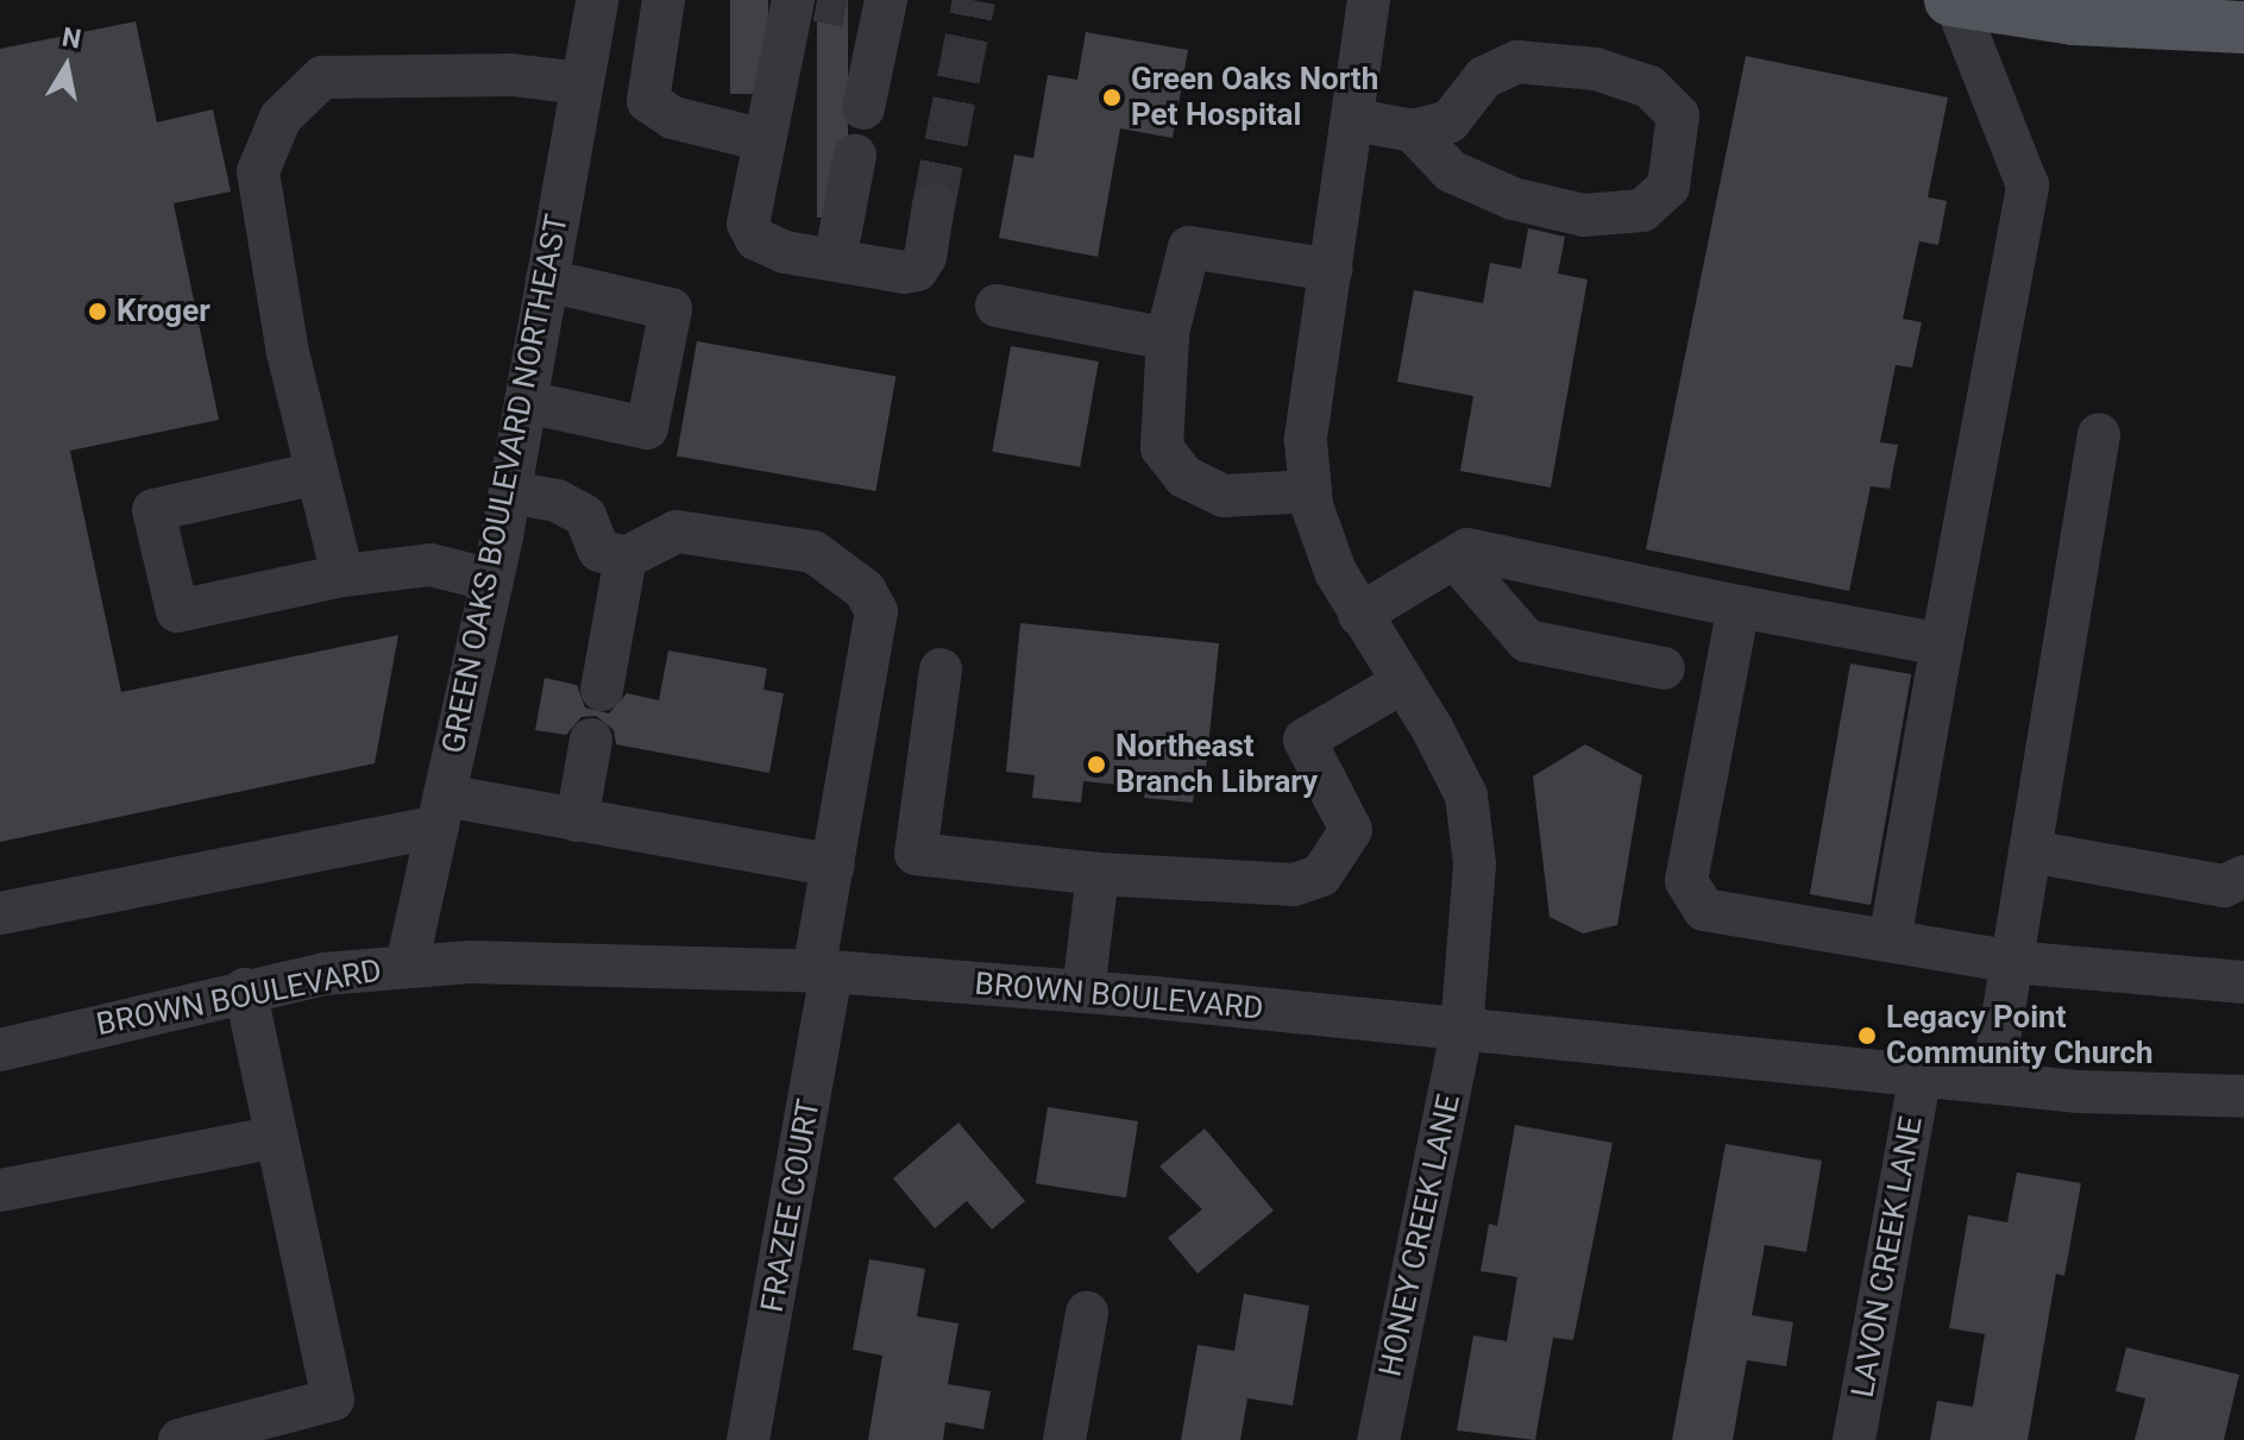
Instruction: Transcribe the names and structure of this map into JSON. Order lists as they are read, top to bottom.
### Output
{
  "streets": {
    "street": [
      "GREEN OAKS BOULEVARD NORTHEAST",
      "BROWN BOULEVARD",
      "FRAZEE COURT",
      "HONEY CREEK LANE",
      "LAVON CREEK LANE"
    ]
  },
  "crossings": [
    ["GREEN OAKS BOULEVARD NORTHEAST", "BROWN BOULEVARD"],
    ["BROWN BOULEVARD", "FRAZEE COURT"],
    ["BROWN BOULEVARD", "HONEY CREEK LANE"],
    ["BROWN BOULEVARD", "LAVON CREEK LANE"]
  ],
  "places": [
    "Green Oaks North Pet Hospital",
    "Kroger",
    "Northeast Branch Library",
    "Legacy Point Community Church"
  ],
  "north": "top"
}
